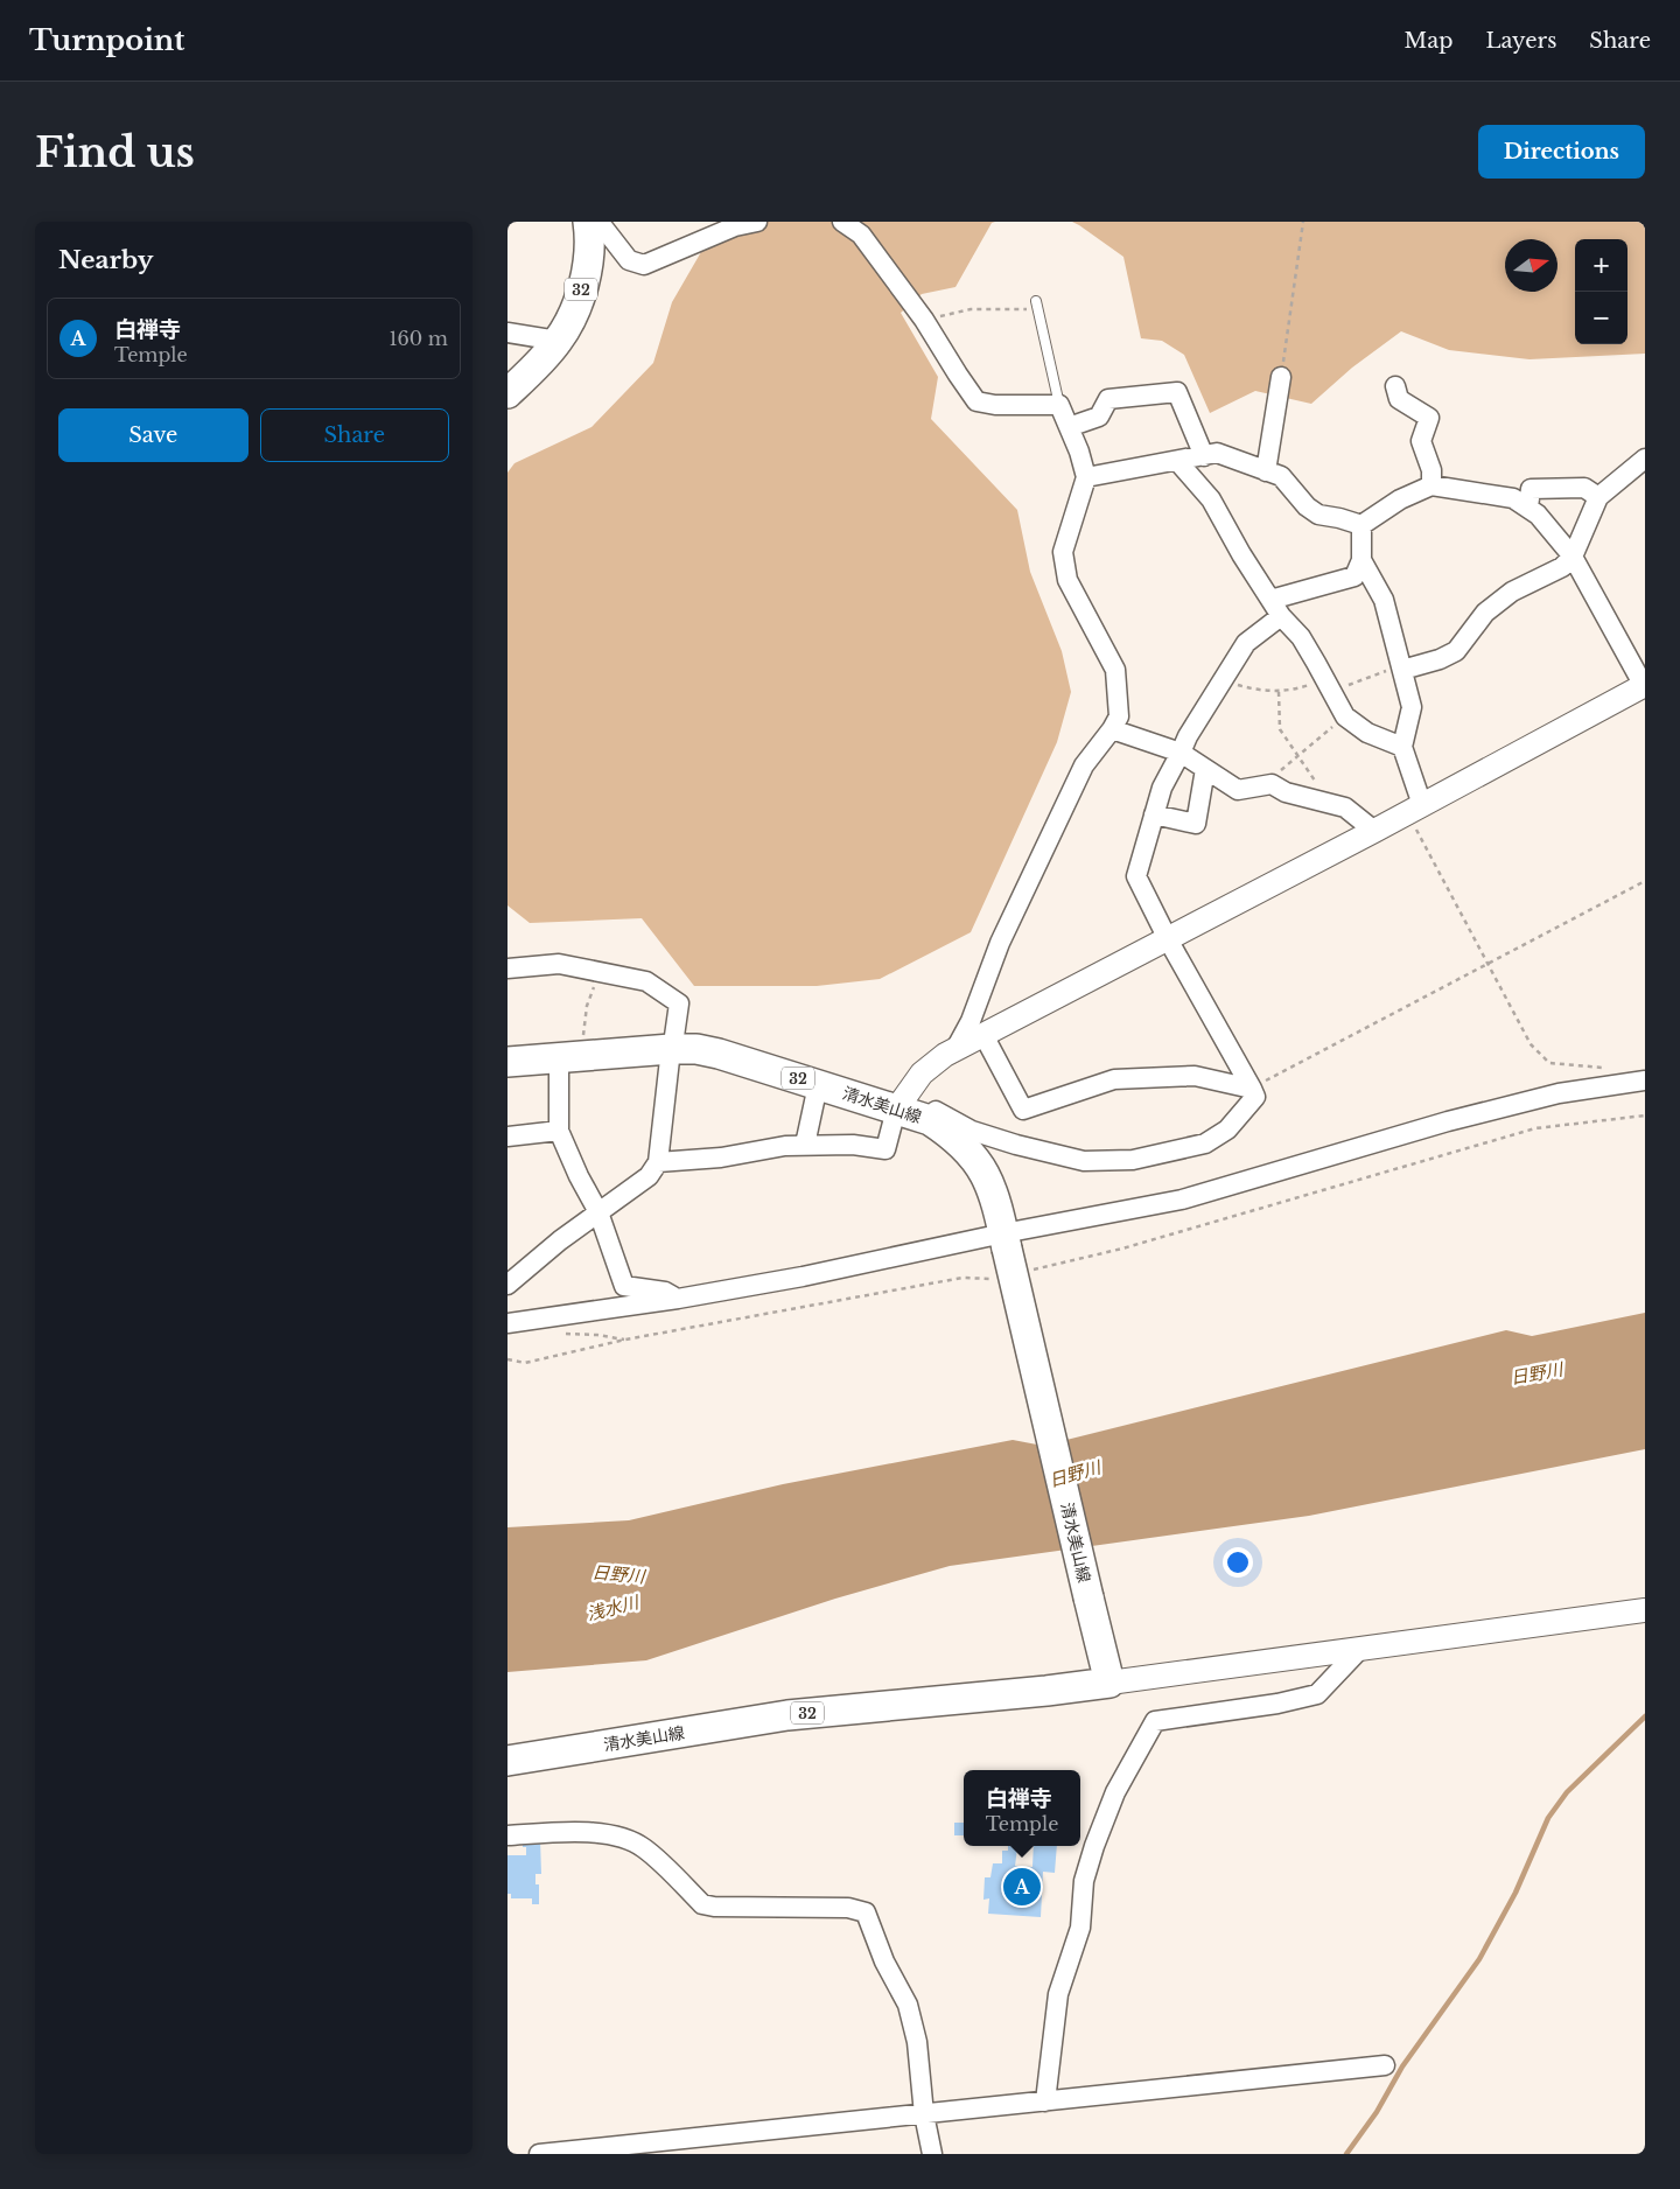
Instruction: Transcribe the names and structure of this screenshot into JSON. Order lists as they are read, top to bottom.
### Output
{
  "streets": {
    "main road": ["32", "清水美山線"]
  },
  "water": ["日野川", "浅水川"],
  "north": "right",
  "page": {
    "header": "Turnpoint",
    "nav": ["Map", "Layers", "Share"],
    "buttons": [
      "Directions",
      ["Save", "Share"]
    ],
    "title": "Find us",
    "heading": "Nearby",
    "map_buttons": ["+", "−"],
    "list": [
      {
        "mark": "A",
        "name": "白禅寺",
        "note": "Temple",
        "value": "160 m"
      }
    ],
    "popup": ["白禅寺", "Temple"],
    "pins": "A"
  }
}
